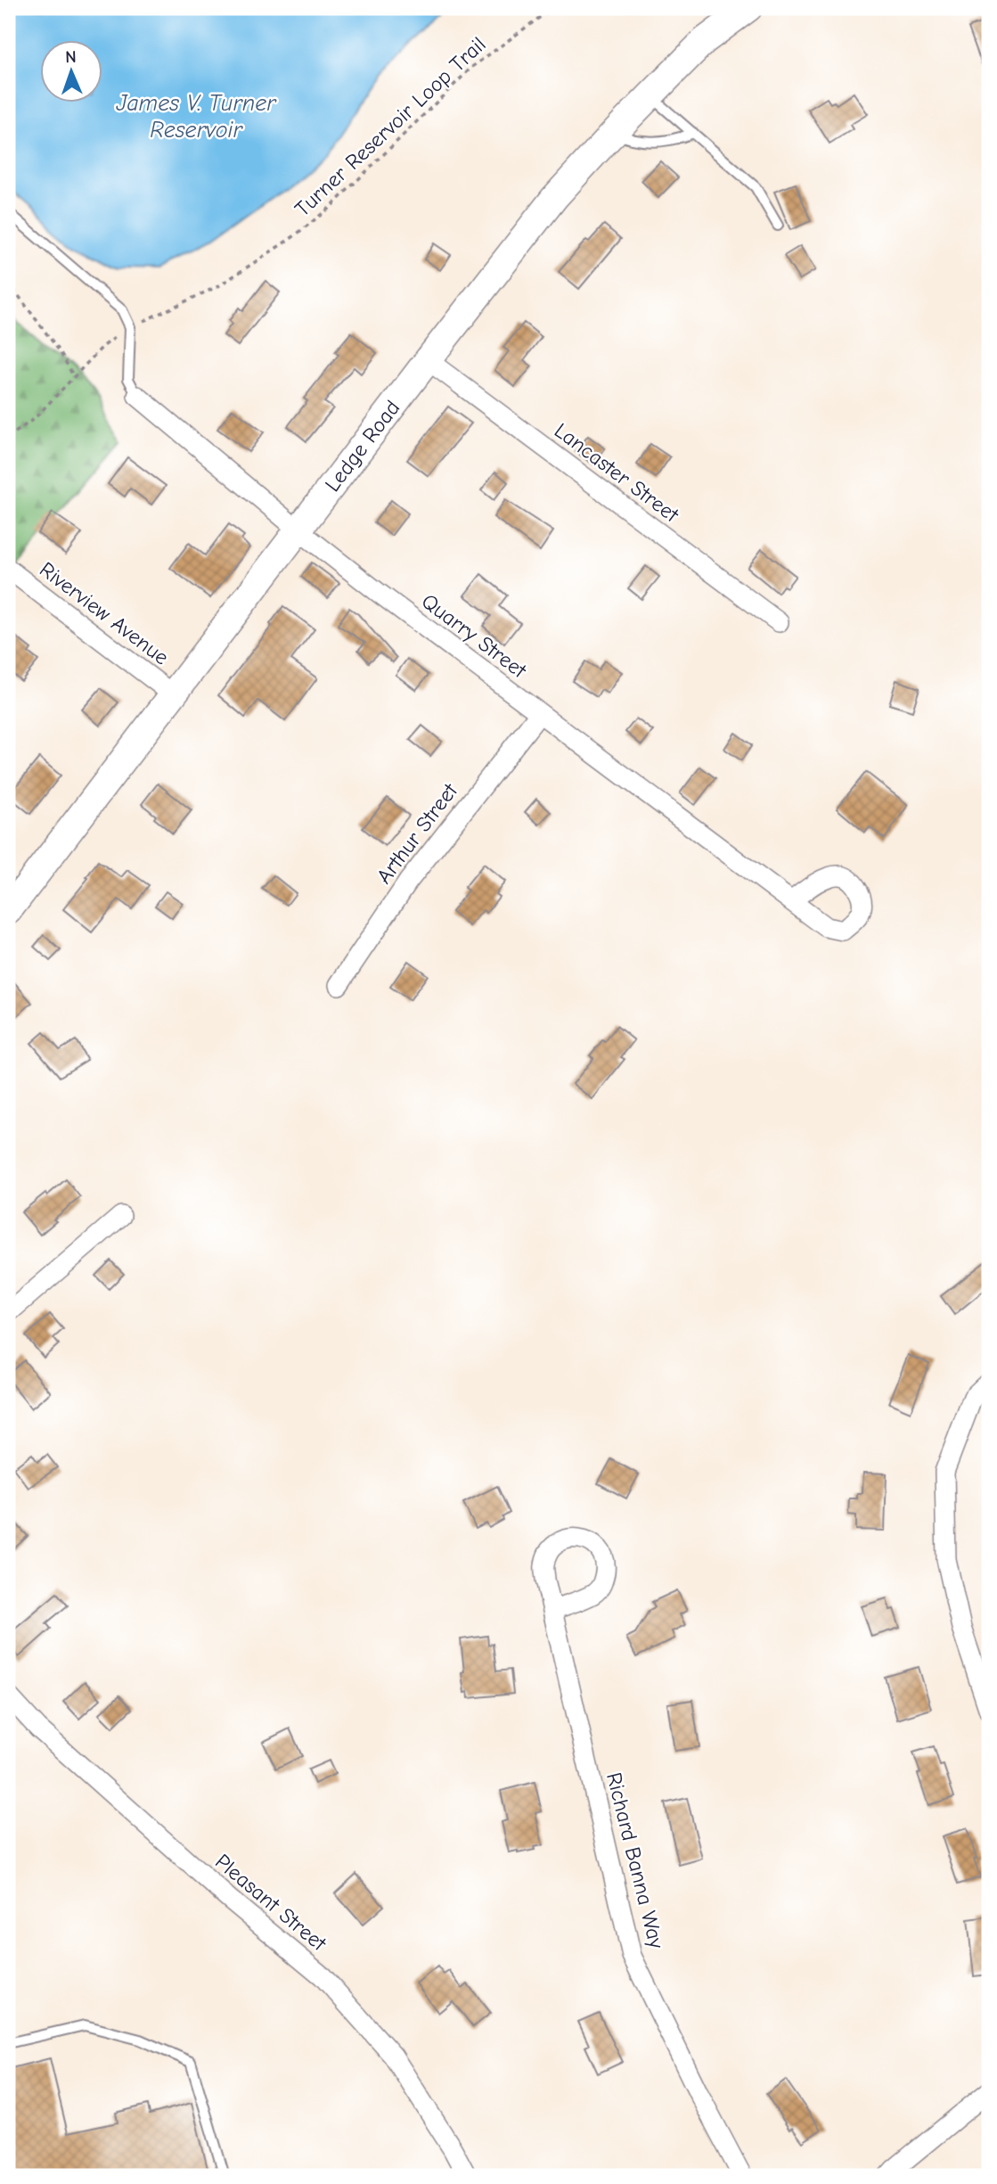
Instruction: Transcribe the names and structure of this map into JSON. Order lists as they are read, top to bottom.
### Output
{
  "streets": {
    "street": [
      "Ledge Road",
      "Lancaster Street",
      "Riverview Avenue",
      "Quarry Street",
      "Arthur Street",
      "Richard Banna Way",
      "Pleasant Street"
    ],
    "path": ["Turner Reservoir Loop Trail"]
  },
  "crossings": [
    ["Ledge Road", "Lancaster Street"],
    ["Ledge Road", "Riverview Avenue"],
    ["Ledge Road", "Quarry Street"],
    ["Quarry Street", "Arthur Street"]
  ],
  "water": ["James V. Turner Reservoir"],
  "north": "top"
}
